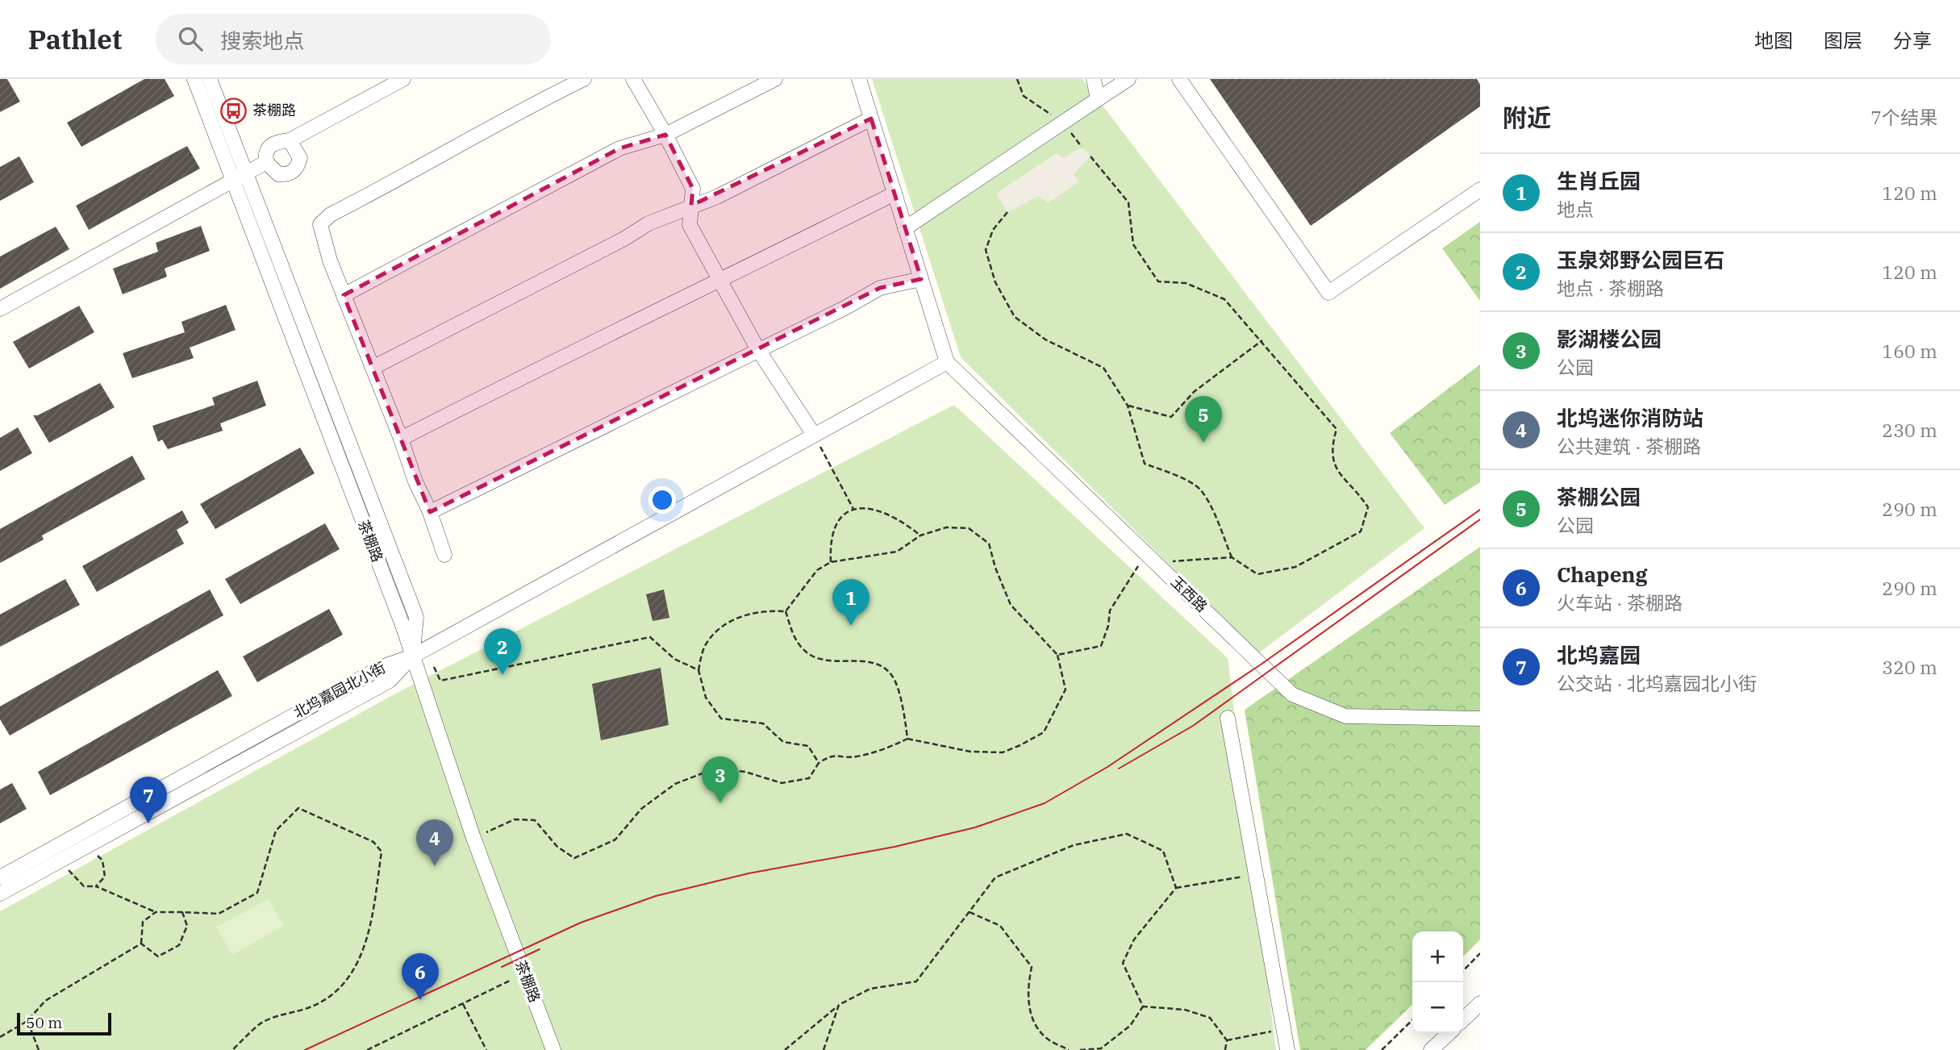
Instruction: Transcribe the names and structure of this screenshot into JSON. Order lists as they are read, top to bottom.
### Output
{
  "streets": {
    "street": ["茶棚路", "玉西路", "北坞嘉园北小街"]
  },
  "crossings": [
    ["茶棚路", "北坞嘉园北小街"]
  ],
  "places": {
    "bus stop": ["茶棚路"]
  },
  "scale_bar": "50 m",
  "page": {
    "header": "Pathlet",
    "search": "搜索地点",
    "nav": ["地图", "图层", "分享"],
    "heading": ["附近", "7个结果"],
    "list": [
      {
        "mark": "1",
        "name": "生肖丘园",
        "note": "地点",
        "value": "120 m"
      },
      {
        "mark": "2",
        "name": "玉泉郊野公园巨石",
        "note": "地点 · 茶棚路",
        "value": "120 m"
      },
      {
        "mark": "3",
        "name": "影湖楼公园",
        "note": "公园",
        "value": "160 m"
      },
      {
        "mark": "4",
        "name": "北坞迷你消防站",
        "note": "公共建筑 · 茶棚路",
        "value": "230 m"
      },
      {
        "mark": "5",
        "name": "茶棚公园",
        "note": "公园",
        "value": "290 m"
      },
      {
        "mark": "6",
        "name": "Chapeng",
        "note": "火车站 · 茶棚路",
        "value": "290 m"
      },
      {
        "mark": "7",
        "name": "北坞嘉园",
        "note": "公交站 · 北坞嘉园北小街",
        "value": "320 m"
      }
    ],
    "pins": [
      "5",
      "1",
      "2",
      "3",
      "7",
      "4",
      "6"
    ],
    "map_buttons": ["+", "−"],
    "scale": "50 m"
  }
}
